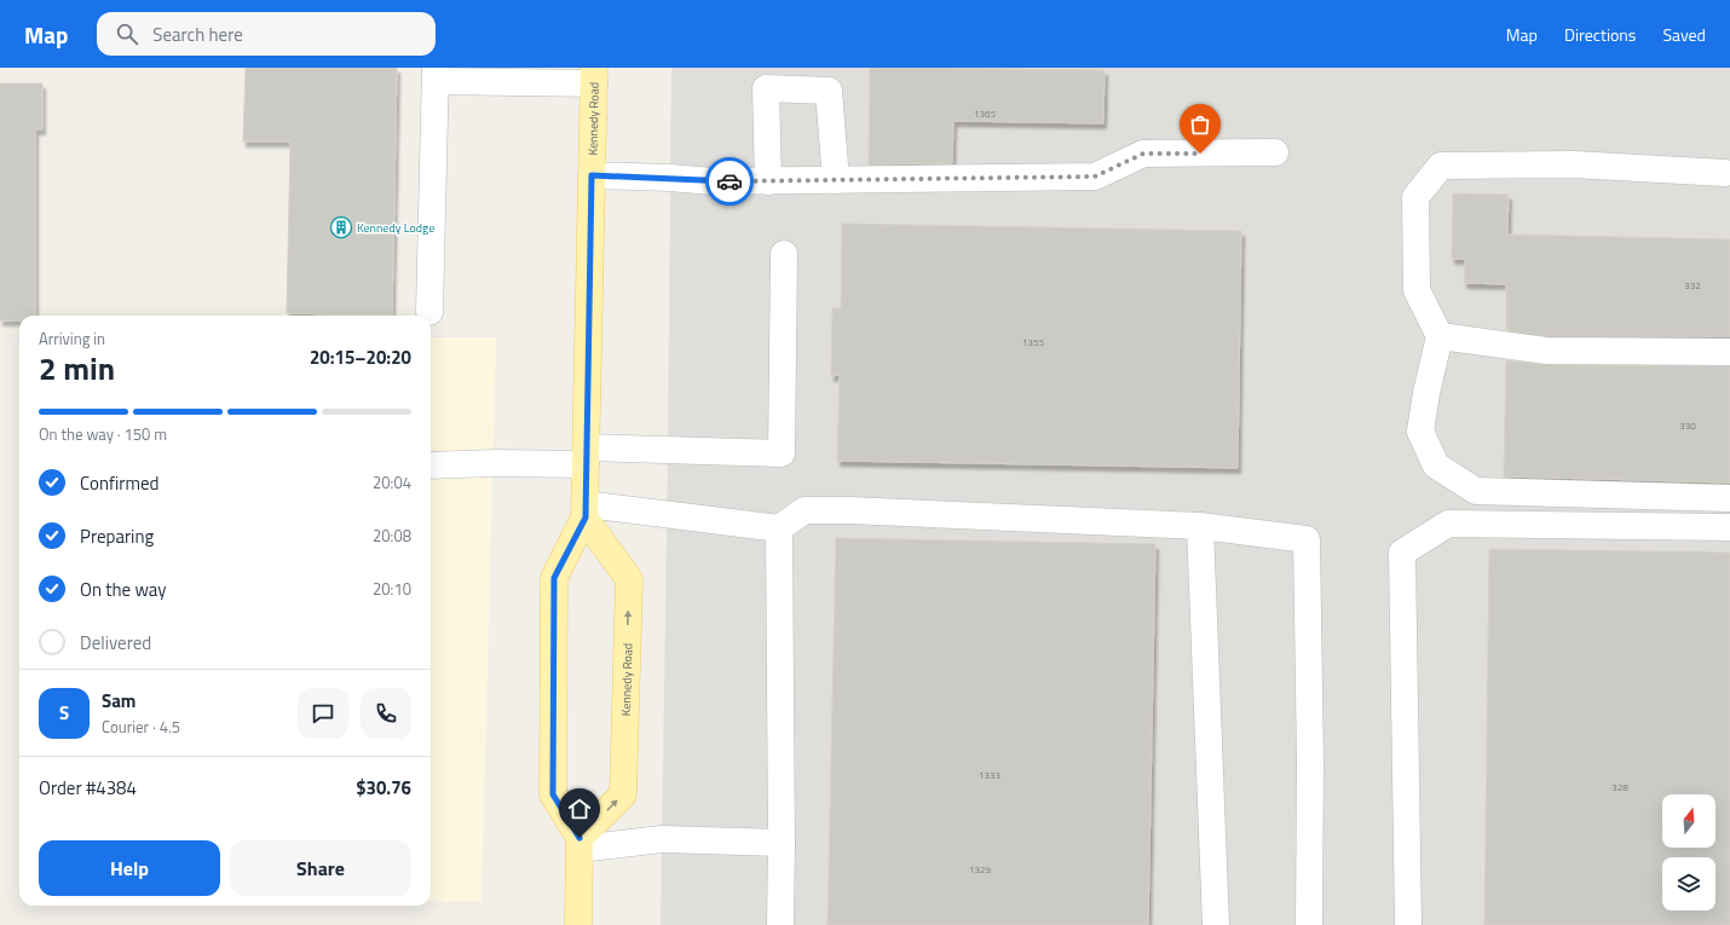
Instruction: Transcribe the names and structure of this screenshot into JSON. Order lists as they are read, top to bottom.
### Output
{
  "streets": {
    "main road": ["Kennedy Road"]
  },
  "places": {
    "building": ["Kennedy Lodge"]
  },
  "house_numbers": [
    "1365",
    "332",
    "1355",
    "330",
    "1333",
    "328",
    "1329"
  ],
  "north": "top",
  "page": {
    "header": "Map",
    "search": "Search here",
    "nav": ["Map", "Directions", "Saved"],
    "heading": ["2 min", "Arriving in", "20:15–20:20"],
    "panel": [
      "Sam",
      "Courier · 4.5",
      "Order #4384",
      "$30.76"
    ],
    "bar": "On the way · 150 m",
    "list": [
      ["Confirmed", "20:04"],
      ["Preparing", "20:08"],
      ["On the way", "20:10"],
      "Delivered"
    ],
    "round": "S",
    "buttons": ["Help", "Share"]
  }
}
